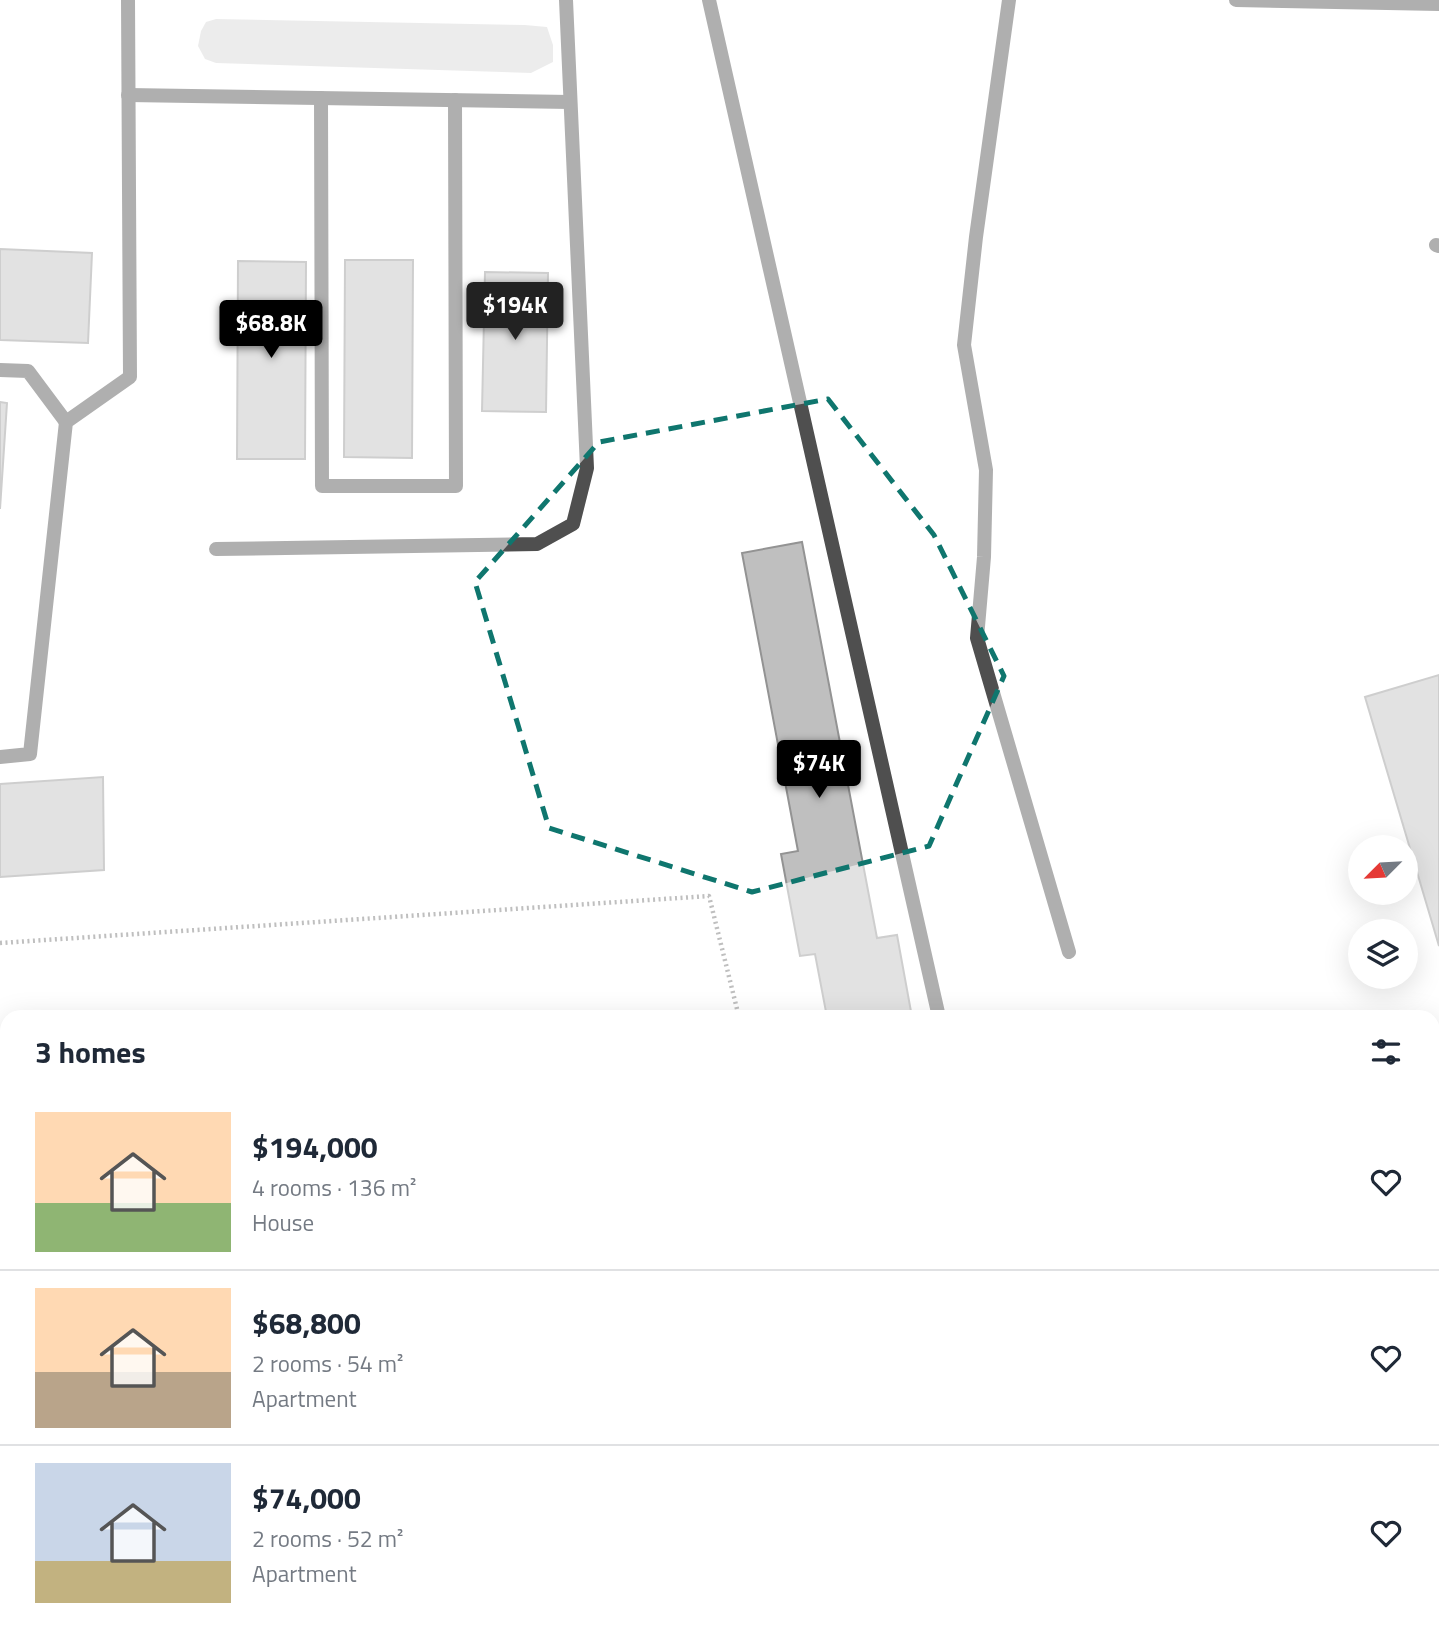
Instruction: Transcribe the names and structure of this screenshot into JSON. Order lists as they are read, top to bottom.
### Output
{
  "north": "bottom left",
  "page": {
    "price": ["$194K", "$68.8K", "$74K"],
    "heading": "3 homes",
    "list": [
      {
        "name": "$194,000",
        "note": "4 rooms · 136 m² · House"
      },
      {
        "name": "$68,800",
        "note": "2 rooms · 54 m² · Apartment"
      },
      {
        "name": "$74,000",
        "note": "2 rooms · 52 m² · Apartment"
      }
    ]
  }
}
